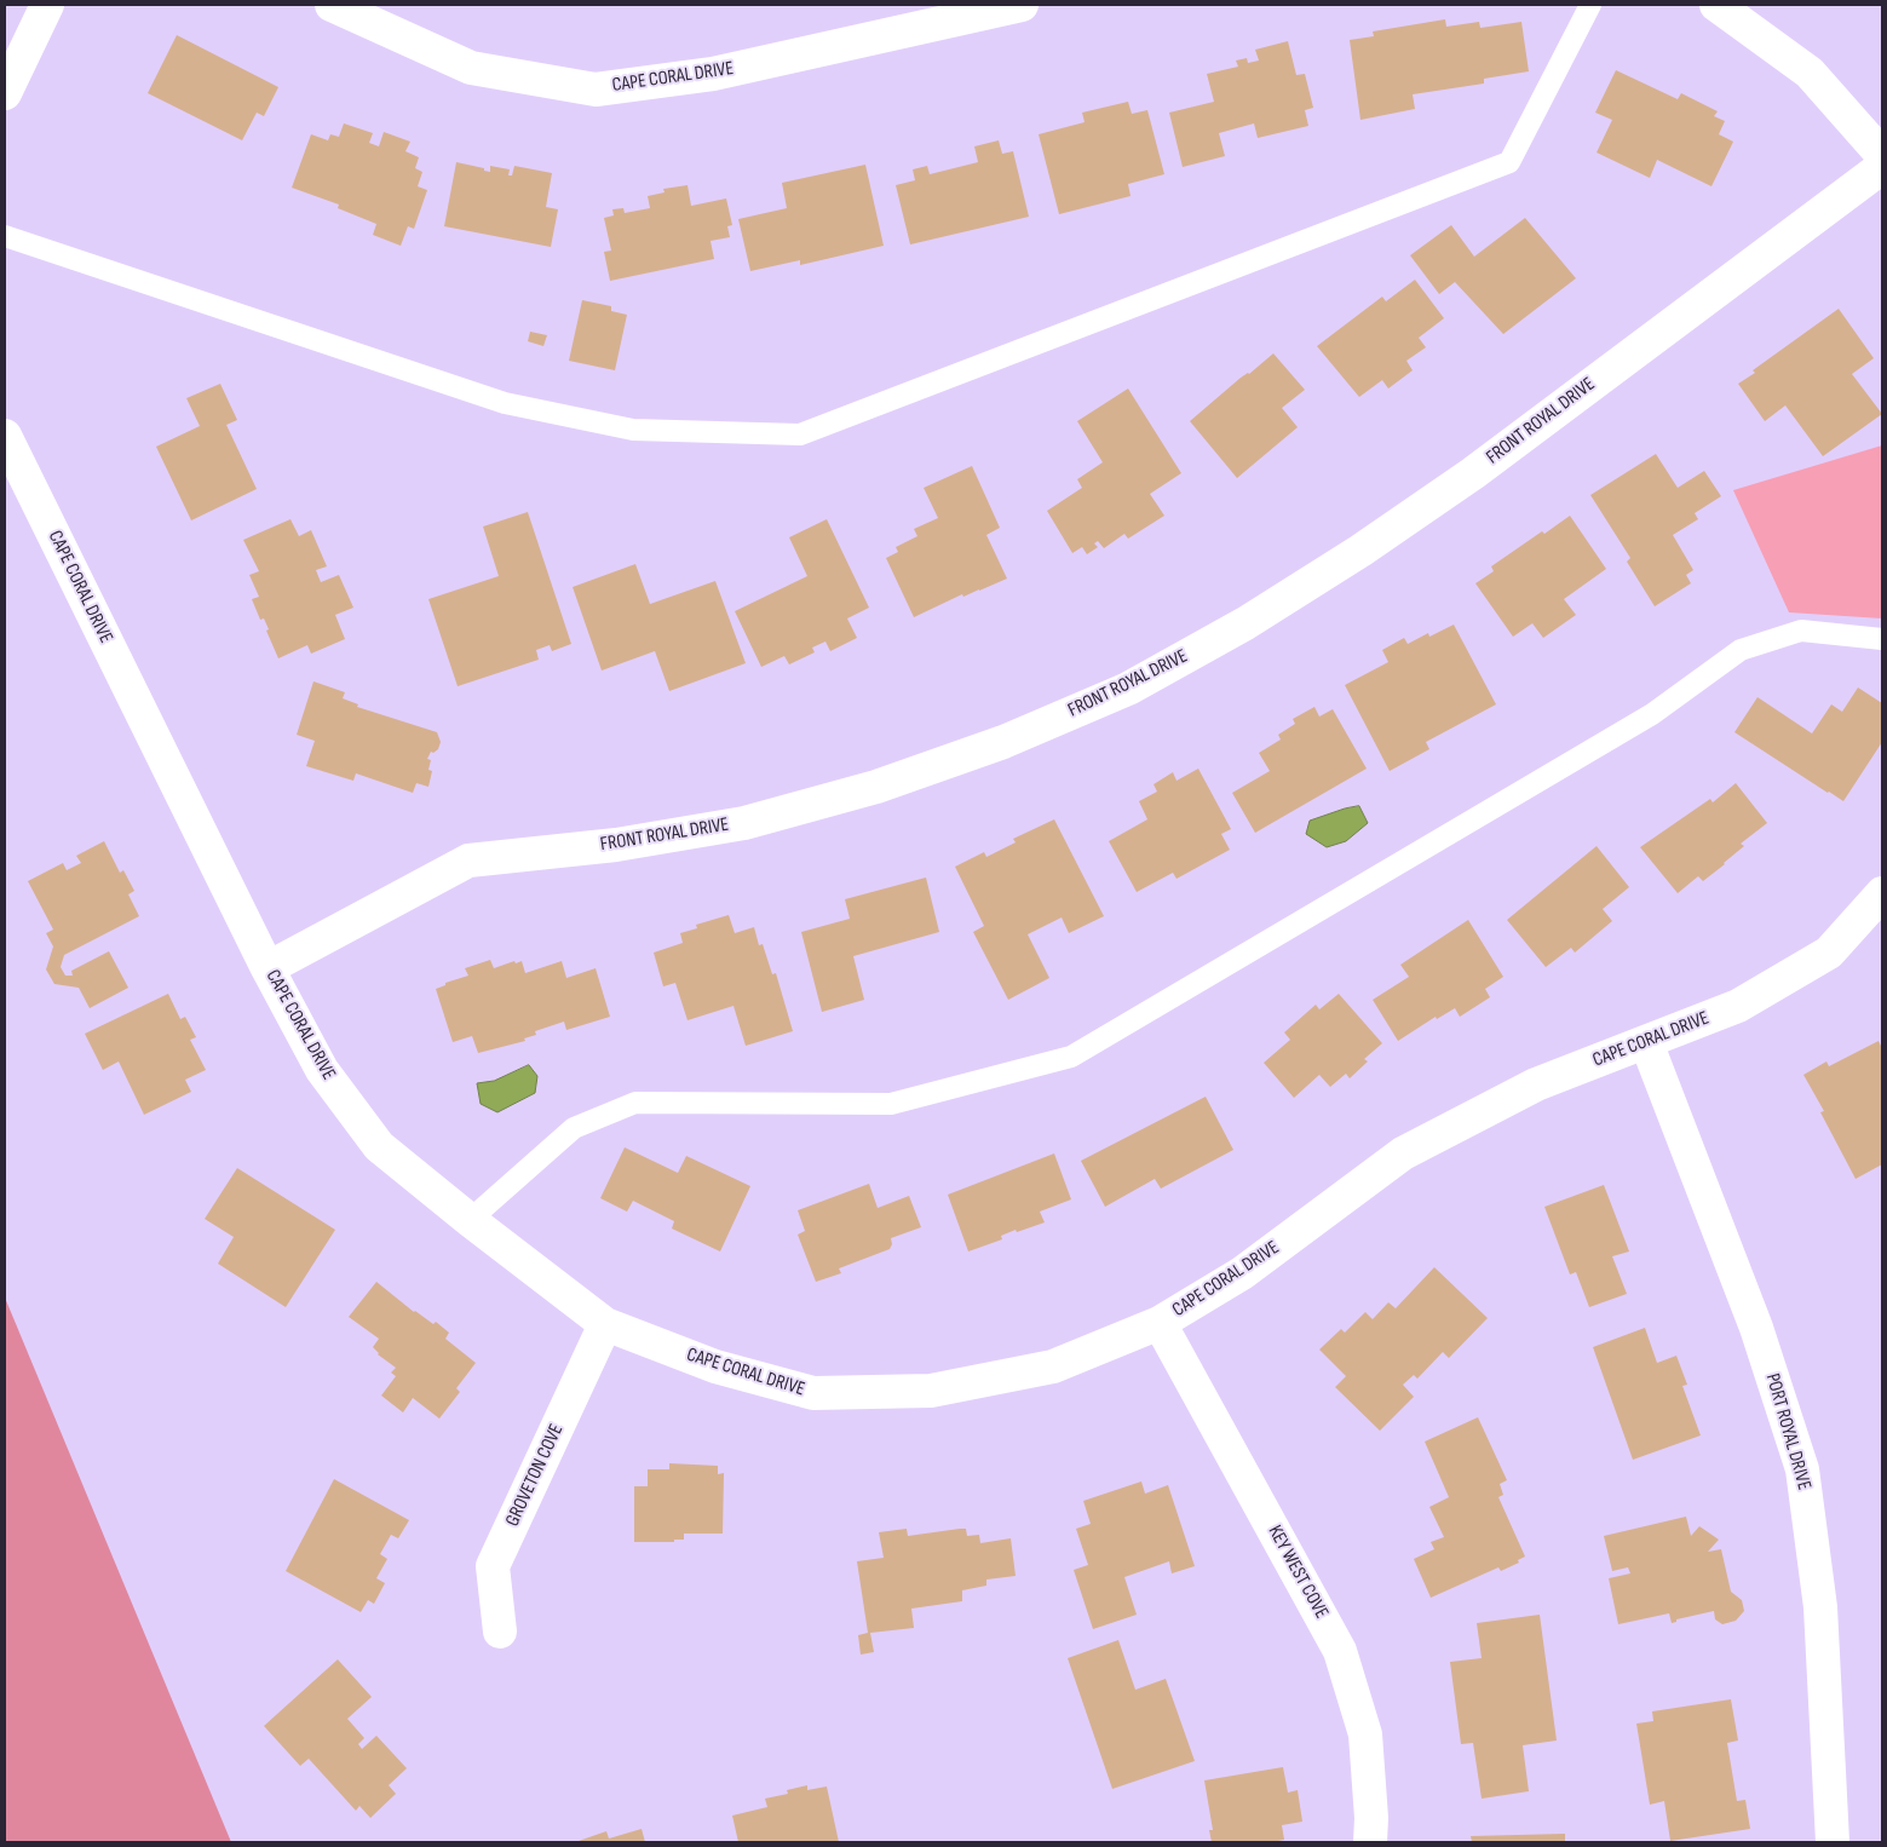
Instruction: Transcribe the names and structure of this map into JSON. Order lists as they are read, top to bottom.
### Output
{
  "streets": {
    "street": [
      "CAPE CORAL DRIVE",
      "FRONT ROYAL DRIVE",
      "PORT ROYAL DRIVE",
      "GROVETON COVE",
      "KEY WEST COVE"
    ]
  },
  "crossings": [
    ["CAPE CORAL DRIVE", "FRONT ROYAL DRIVE"],
    ["CAPE CORAL DRIVE", "PORT ROYAL DRIVE"],
    ["CAPE CORAL DRIVE", "GROVETON COVE"],
    ["CAPE CORAL DRIVE", "KEY WEST COVE"]
  ]
}
